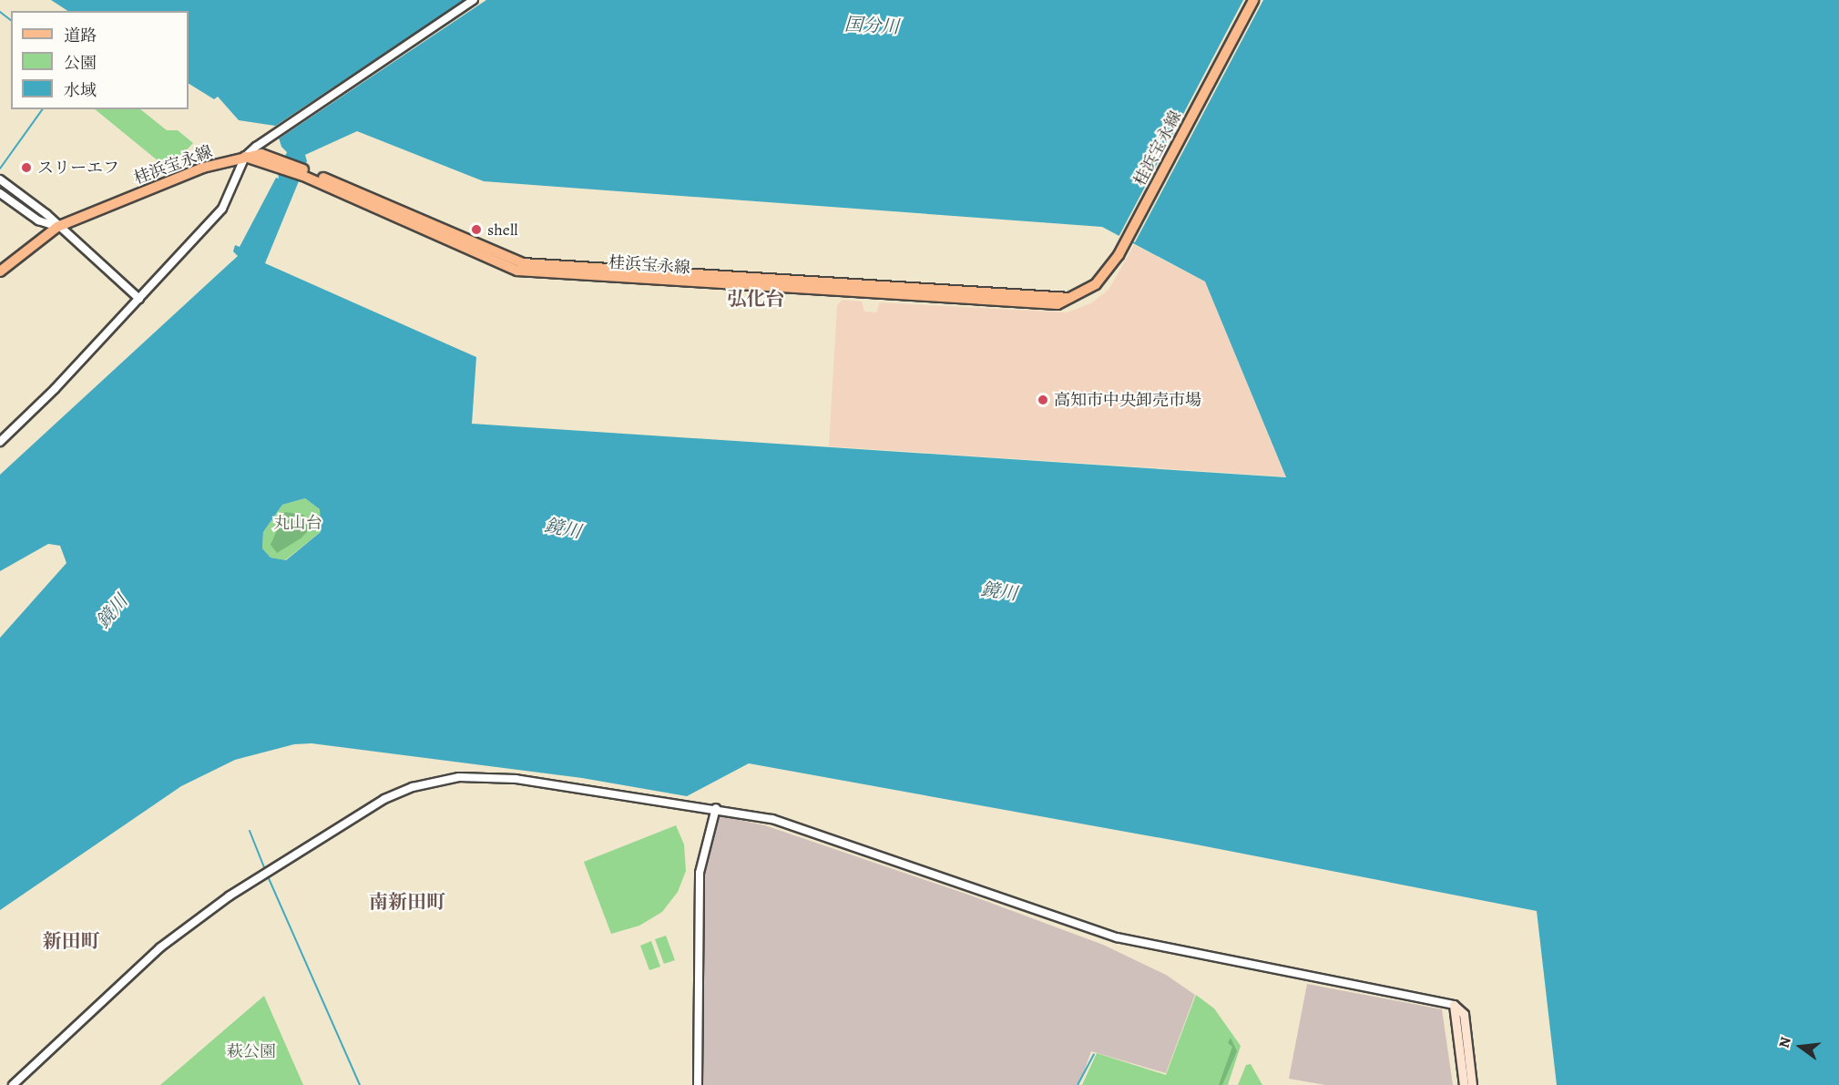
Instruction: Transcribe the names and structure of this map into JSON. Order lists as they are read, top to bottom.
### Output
{
  "streets": {
    "main road": ["桂浜宝永線"]
  },
  "districts": ["弘化台", "南新田町", "新田町"],
  "water": ["国分川", "鏡川"],
  "parks": ["丸山台", "萩公園"],
  "places": ["スリーエフ", "shell", "高知市中央卸売市場"],
  "legend": ["道路", "公園", "水域"],
  "north": "left"
}
